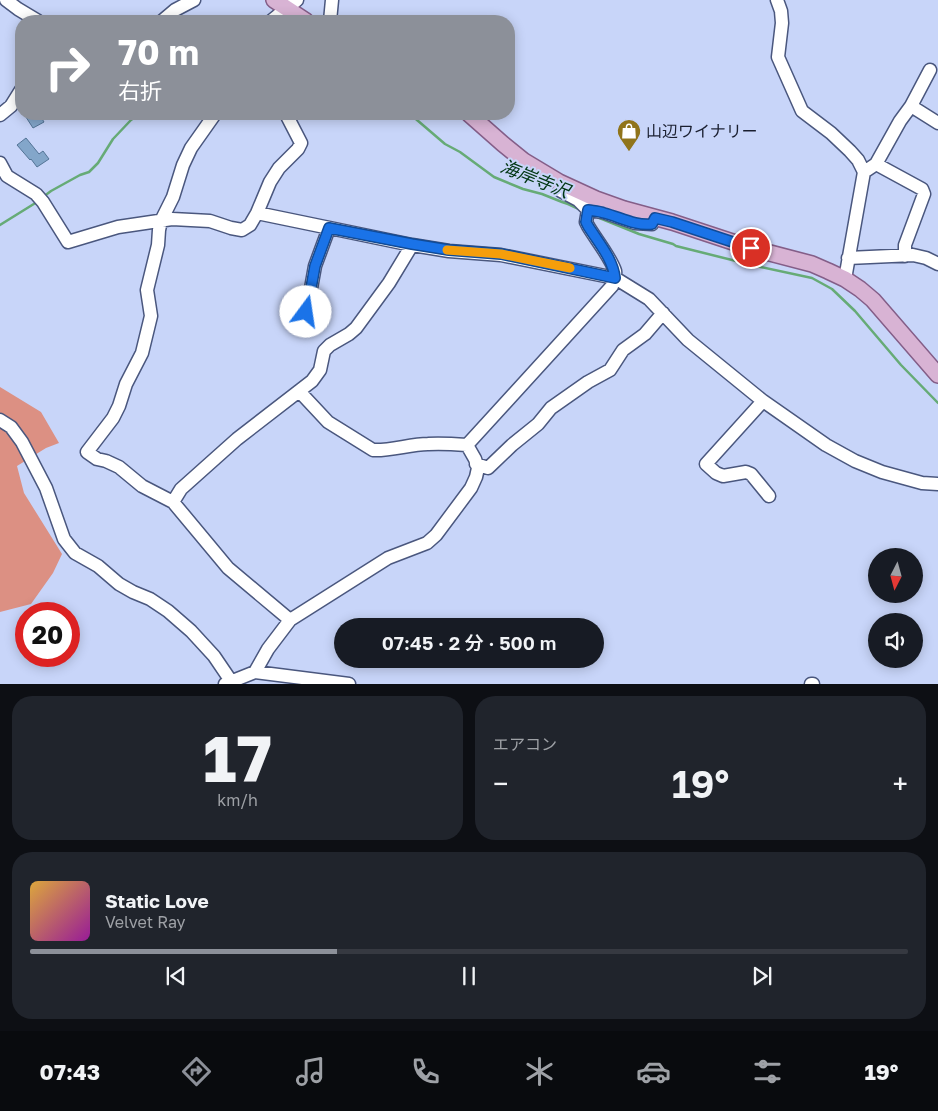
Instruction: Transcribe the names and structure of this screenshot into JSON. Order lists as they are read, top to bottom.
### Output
{
  "water": ["海岸寺沢"],
  "places": {
    "shop": ["山辺ワイナリー"]
  },
  "north": "bottom",
  "page": {
    "turn": ["70 m", "右折"],
    "limit": "20",
    "trip": "07:45 · 2 分 · 500 m",
    "tile": [
      ["17", "km/h"],
      "エアコン"
    ],
    "heat": ["−", "19°", "+"],
    "song": ["Static Love", "Velvet Ray"],
    "tabs": ["07:43", "19°"]
  }
}
